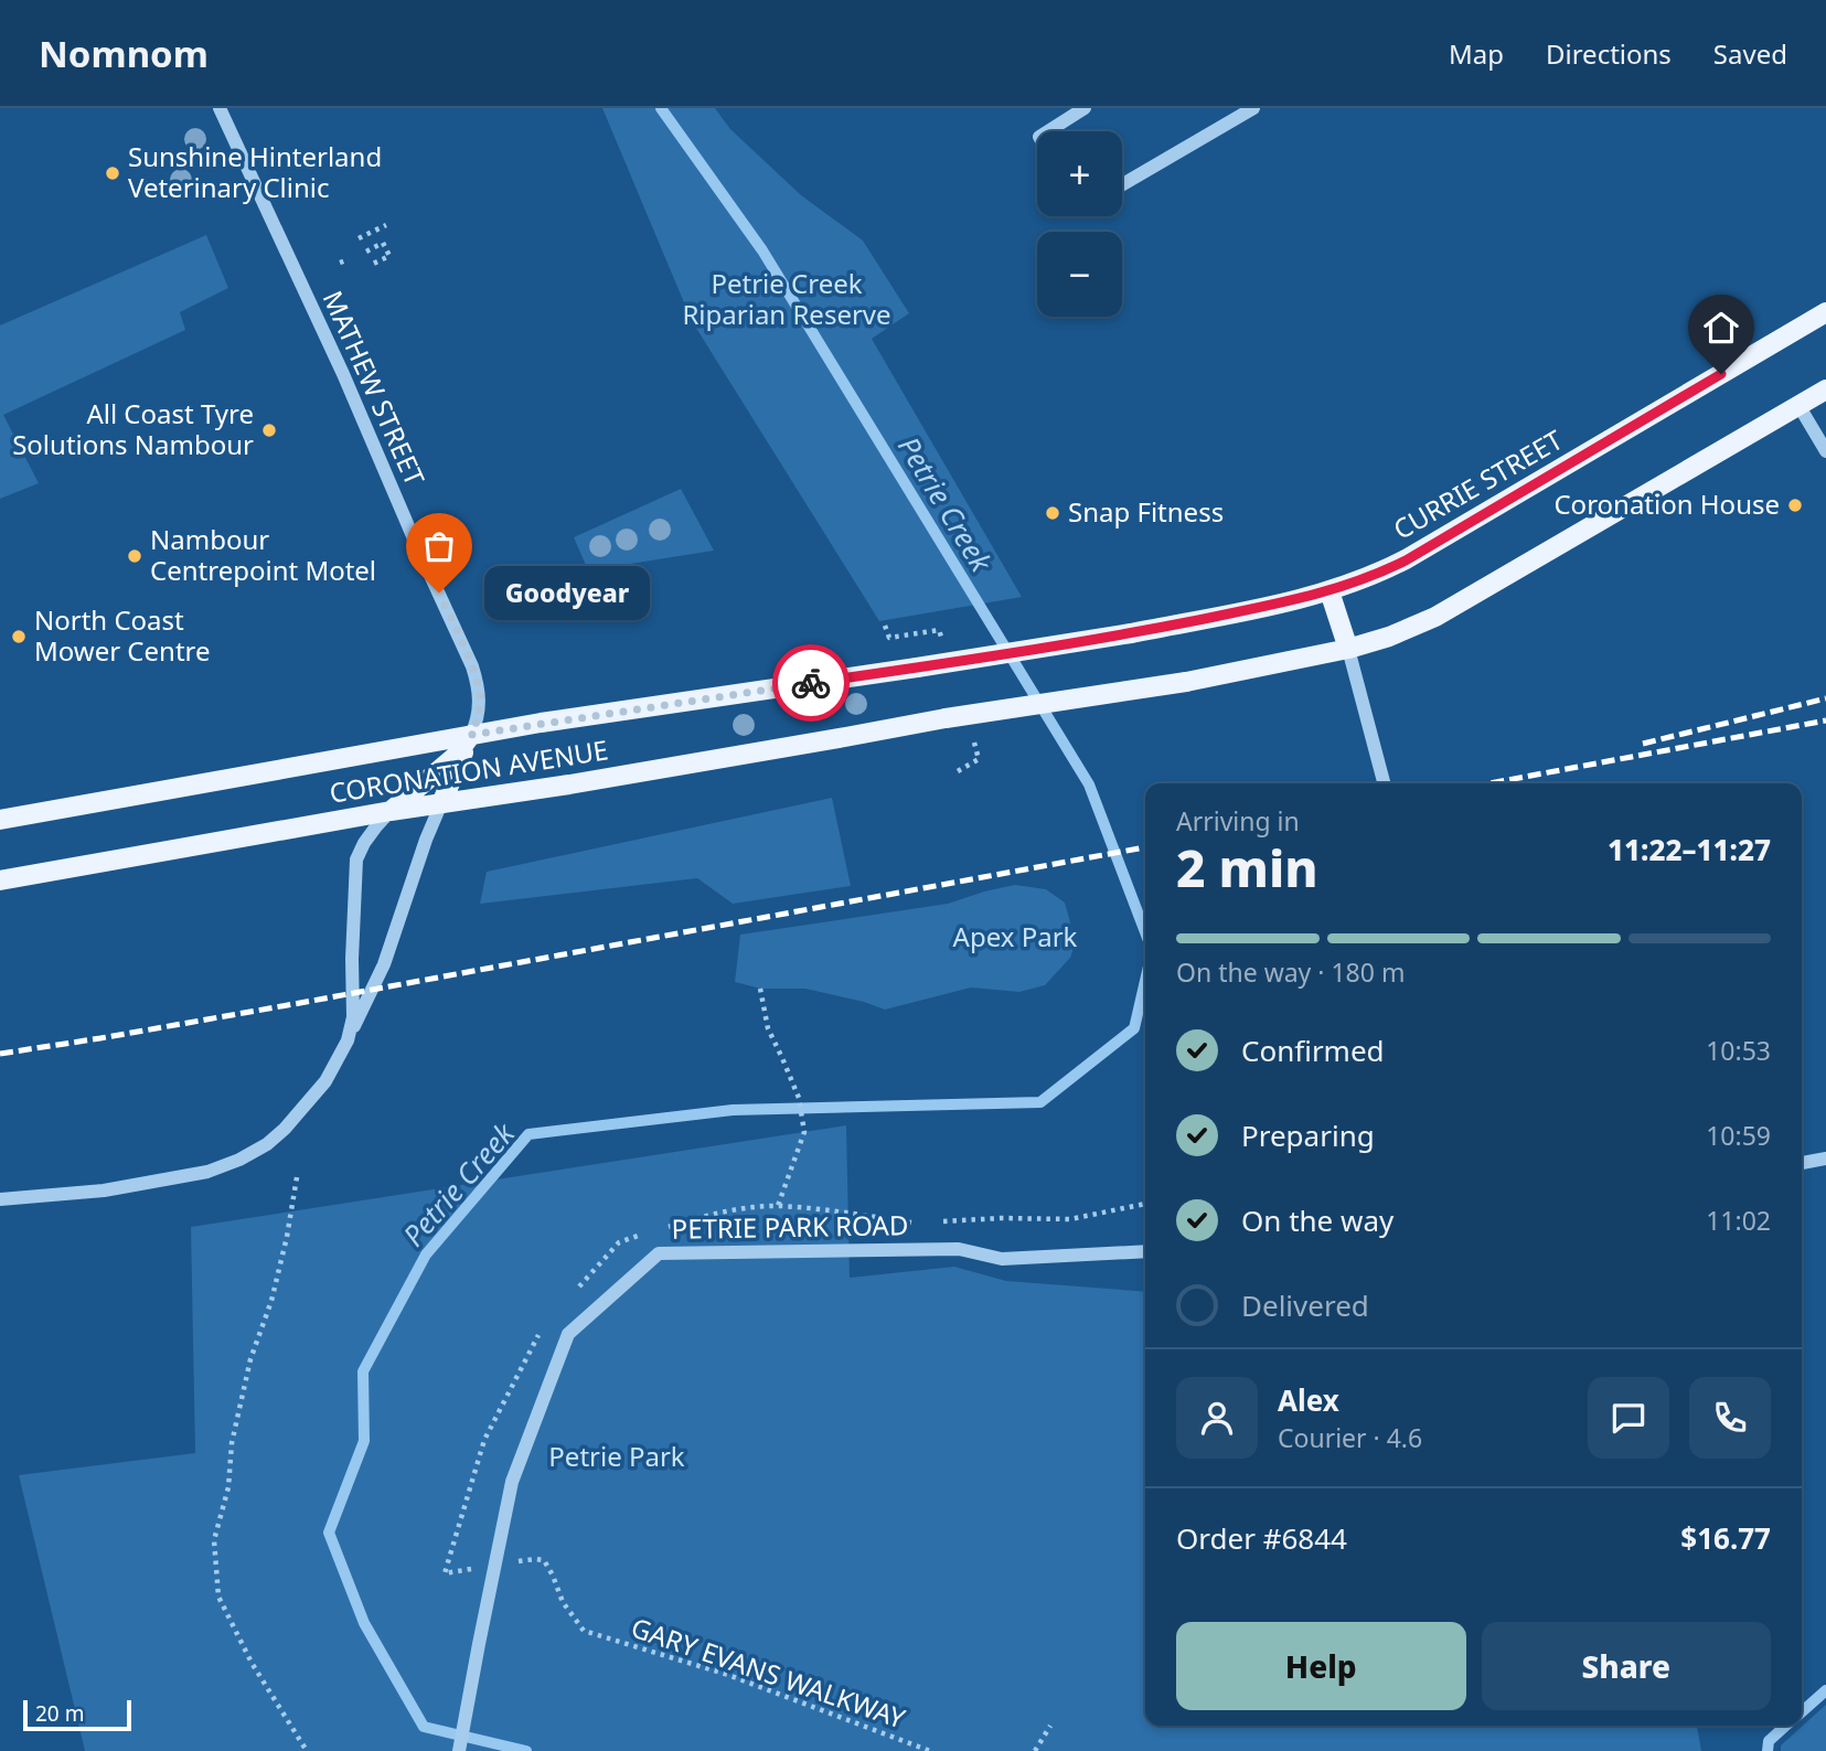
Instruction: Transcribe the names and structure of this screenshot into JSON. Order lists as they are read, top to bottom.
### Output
{
  "streets": {
    "main road": ["CURRIE STREET", "CORONATION AVENUE"],
    "street": ["MATHEW STREET", "PETRIE PARK ROAD"],
    "path": ["GARY EVANS WALKWAY"]
  },
  "crossings": [
    ["MATHEW STREET", "CORONATION AVENUE"],
    ["CURRIE STREET", "CORONATION AVENUE"],
    ["PETRIE PARK ROAD", "GARY EVANS WALKWAY"]
  ],
  "water": ["Petrie Creek"],
  "parks": ["Petrie Creek Riparian Reserve", "Apex Park", "Petrie Park"],
  "places": [
    "Sunshine Hinterland Veterinary Clinic",
    "All Coast Tyre Solutions Nambour",
    "Coronation House",
    "Snap Fitness",
    "Nambour Centrepoint Motel",
    "Goodyear",
    "North Coast Mower Centre"
  ],
  "scale_bar": "20 m",
  "page": {
    "header": "Nomnom",
    "nav": ["Map", "Directions", "Saved"],
    "map_buttons": ["+", "−"],
    "bubble": "Goodyear",
    "heading": ["2 min", "Arriving in", "11:22–11:27"],
    "panel": [
      "Alex",
      "Courier · 4.6",
      "Order #6844",
      "$16.77"
    ],
    "bar": "On the way · 180 m",
    "list": [
      ["Confirmed", "10:53"],
      ["Preparing", "10:59"],
      ["On the way", "11:02"],
      "Delivered"
    ],
    "buttons": ["Help", "Share"],
    "scale": "20 m"
  }
}
